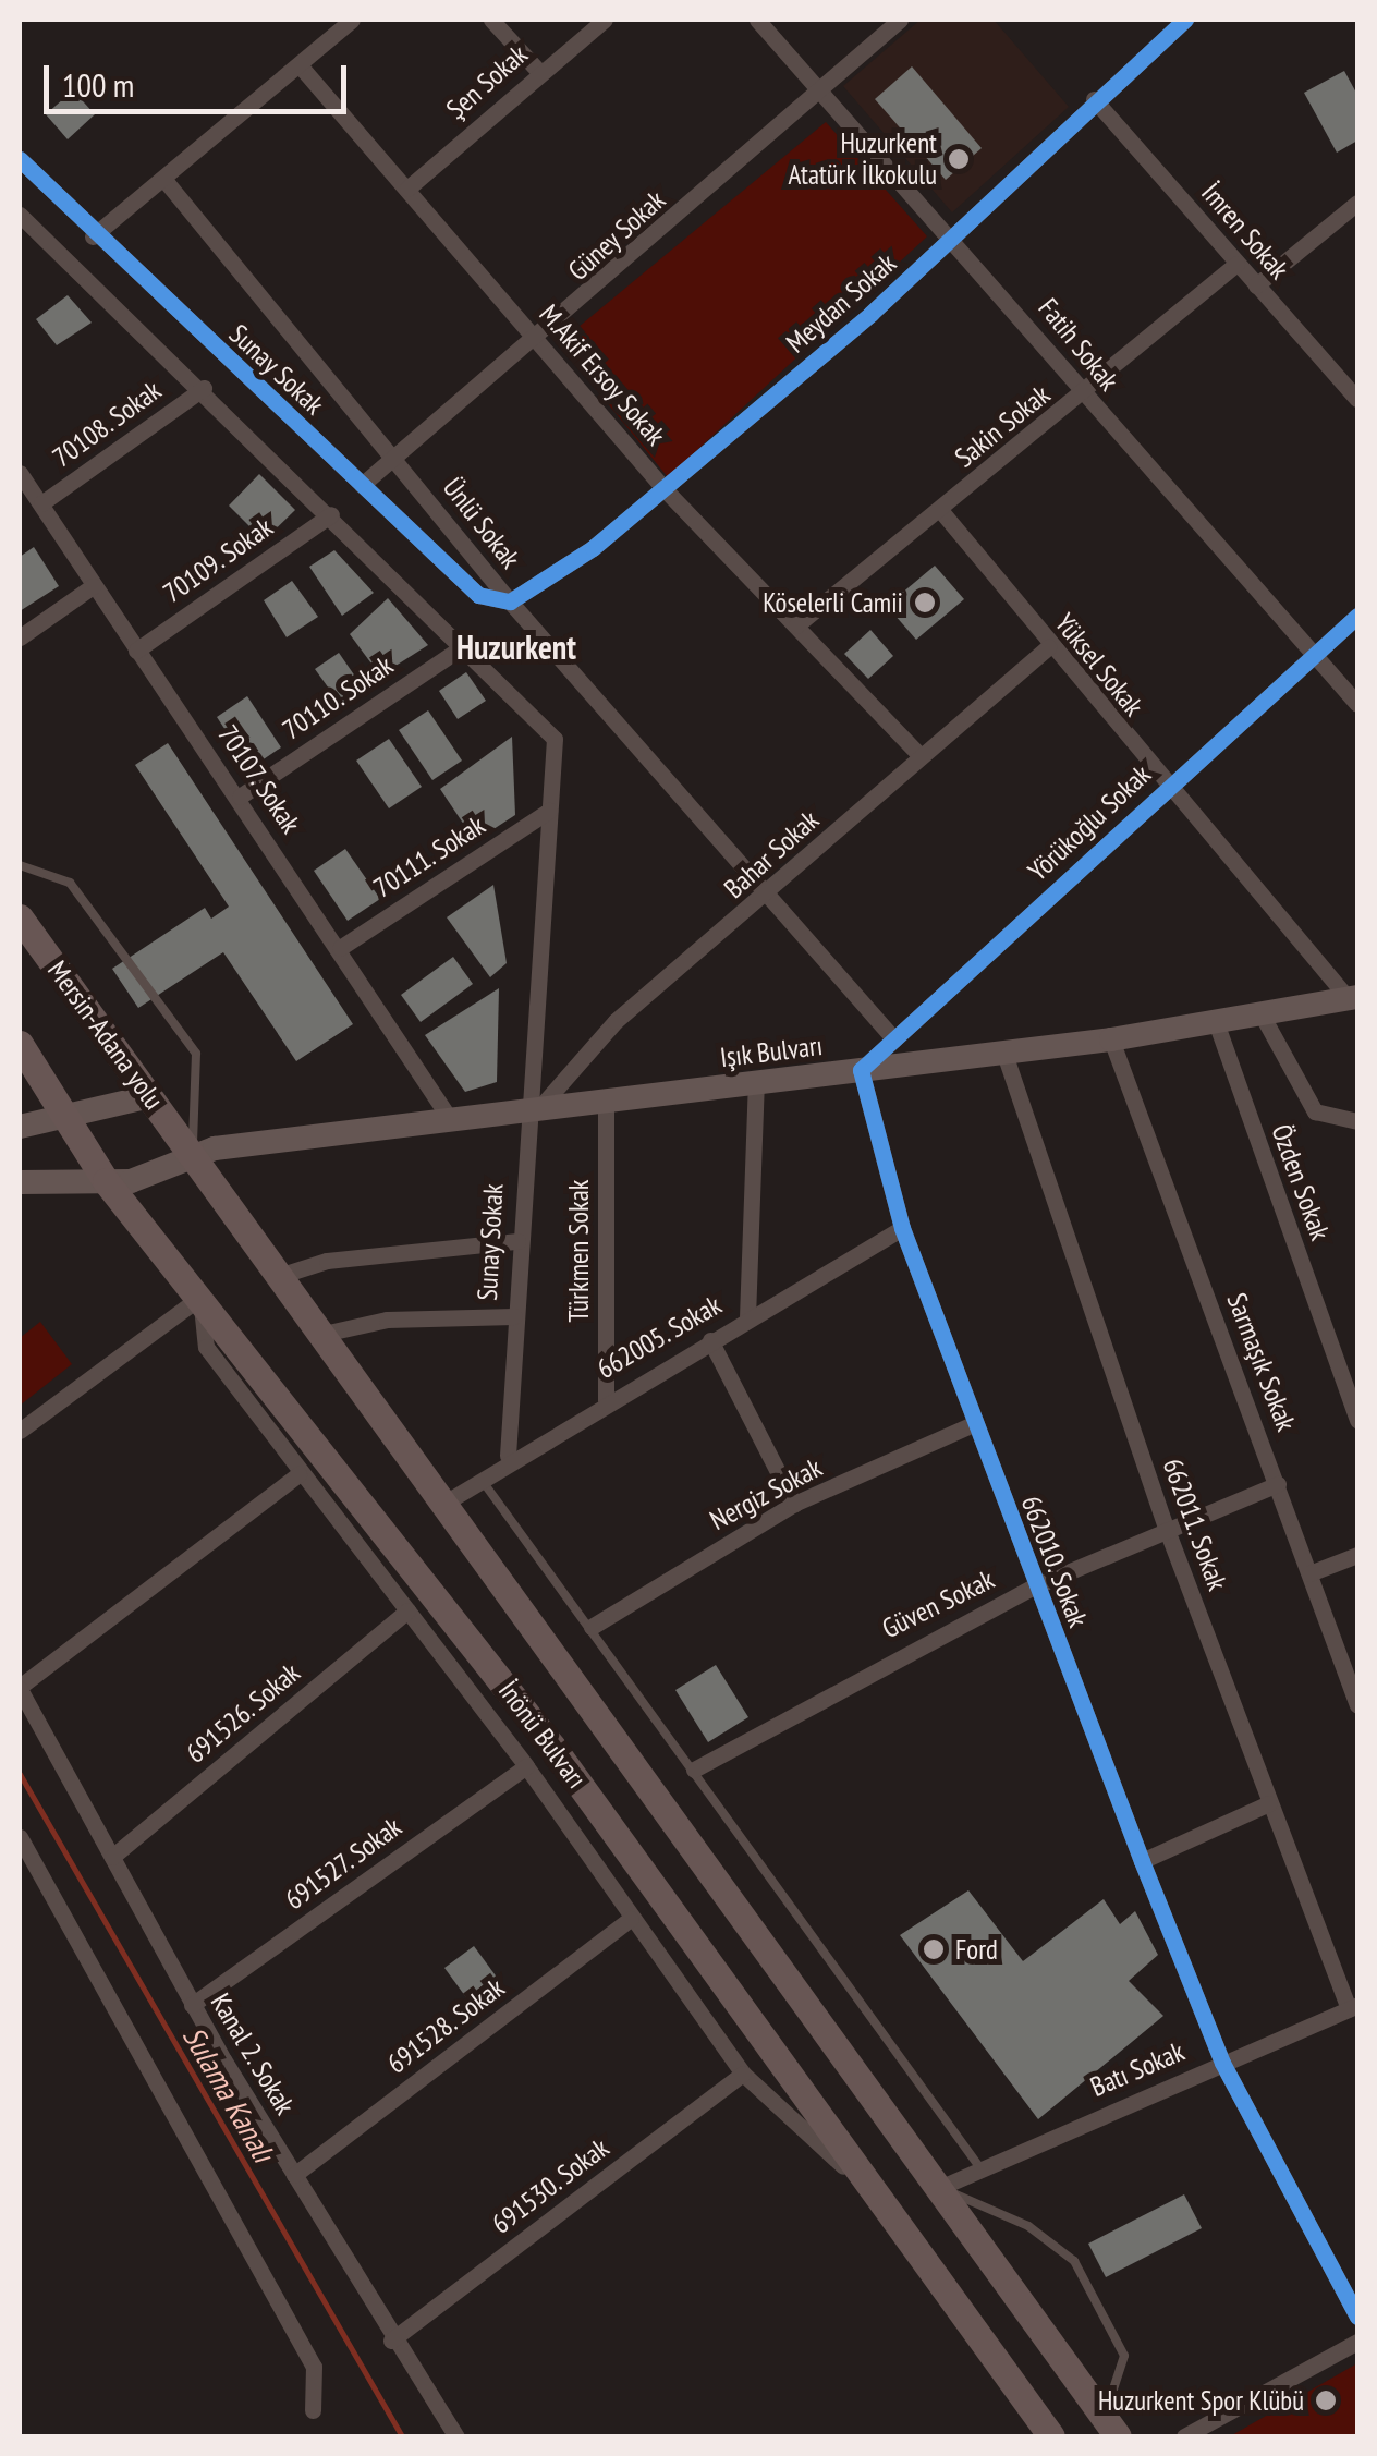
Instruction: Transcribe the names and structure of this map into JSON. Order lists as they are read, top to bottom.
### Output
{
  "streets": {
    "highway": ["Mersin-Adana yolu", "İnönü Bulvarı"],
    "main road": ["Işık Bulvarı"],
    "street": [
      "Şen Sokak",
      "İmren Sokak",
      "Güney Sokak",
      "Meydan Sokak",
      "Fatih Sokak",
      "Sunay Sokak",
      "M.Akif Ersoy Sokak",
      "70108. Sokak",
      "Sakin Sokak",
      "Ünlü Sokak",
      "70109. Sokak",
      "Yüksel Sokak",
      "70110. Sokak",
      "70107. Sokak",
      "Yörükoğlu Sokak",
      "Bahar Sokak",
      "70111. Sokak",
      "Özden Sokak",
      "Türkmen Sokak",
      "662005. Sokak",
      "Sarmaşık Sokak",
      "Nergiz Sokak",
      "662011. Sokak",
      "662010. Sokak",
      "Güven Sokak",
      "691526. Sokak",
      "691527. Sokak",
      "691528. Sokak",
      "Kanal 2. Sokak",
      "Batı Sokak",
      "691530. Sokak"
    ]
  },
  "crossings": [
    ["Şen Sokak", "M.Akif Ersoy Sokak"],
    ["İmren Sokak", "Meydan Sokak"],
    ["İmren Sokak", "Sakin Sokak"],
    ["Güney Sokak", "Fatih Sokak"],
    ["Güney Sokak", "Sunay Sokak"],
    ["Güney Sokak", "M.Akif Ersoy Sokak"],
    ["Güney Sokak", "Ünlü Sokak"],
    ["Meydan Sokak", "Fatih Sokak"],
    ["Meydan Sokak", "Sunay Sokak"],
    ["Meydan Sokak", "M.Akif Ersoy Sokak"],
    ["Meydan Sokak", "Ünlü Sokak"],
    ["Fatih Sokak", "Sakin Sokak"],
    ["Fatih Sokak", "Yörükoğlu Sokak"],
    ["Sunay Sokak", "70108. Sokak"],
    ["Sunay Sokak", "Ünlü Sokak"],
    ["Sunay Sokak", "70109. Sokak"],
    ["Sunay Sokak", "70110. Sokak"],
    ["Sunay Sokak", "Bahar Sokak"],
    ["Sunay Sokak", "70111. Sokak"],
    ["Sunay Sokak", "Işık Bulvarı"],
    ["Sunay Sokak", "662005. Sokak"],
    ["M.Akif Ersoy Sokak", "Sakin Sokak"],
    ["M.Akif Ersoy Sokak", "Bahar Sokak"],
    ["70108. Sokak", "70107. Sokak"],
    ["Sakin Sokak", "Yüksel Sokak"],
    ["Ünlü Sokak", "Yörükoğlu Sokak"],
    ["Ünlü Sokak", "Bahar Sokak"],
    ["70109. Sokak", "70107. Sokak"],
    ["Yüksel Sokak", "Yörükoğlu Sokak"],
    ["Yüksel Sokak", "Bahar Sokak"],
    ["Yüksel Sokak", "Işık Bulvarı"],
    ["70110. Sokak", "70107. Sokak"],
    ["70107. Sokak", "70111. Sokak"],
    ["70107. Sokak", "Işık Bulvarı"],
    ["Yörükoğlu Sokak", "Işık Bulvarı"],
    ["Yörükoğlu Sokak", "662010. Sokak"],
    ["Bahar Sokak", "Işık Bulvarı"],
    ["Mersin-Adana yolu", "Işık Bulvarı"],
    ["Işık Bulvarı", "Özden Sokak"],
    ["Işık Bulvarı", "Türkmen Sokak"],
    ["Işık Bulvarı", "Sarmaşık Sokak"],
    ["Işık Bulvarı", "662011. Sokak"],
    ["Işık Bulvarı", "662010. Sokak"],
    ["Işık Bulvarı", "İnönü Bulvarı"],
    ["Türkmen Sokak", "662005. Sokak"],
    ["662005. Sokak", "662010. Sokak"],
    ["Sarmaşık Sokak", "Güven Sokak"],
    ["Nergiz Sokak", "662010. Sokak"],
    ["662011. Sokak", "Güven Sokak"],
    ["662011. Sokak", "Batı Sokak"],
    ["662010. Sokak", "Güven Sokak"],
    ["662010. Sokak", "Batı Sokak"],
    ["691526. Sokak", "Kanal 2. Sokak"],
    ["691527. Sokak", "Kanal 2. Sokak"],
    ["691528. Sokak", "Kanal 2. Sokak"],
    ["Kanal 2. Sokak", "691530. Sokak"]
  ],
  "districts": ["Huzurkent"],
  "water": ["Sulama Kanalı"],
  "places": [
    "Huzurkent Atatürk İlkokulu",
    "Köselerli Camii",
    "Ford",
    "Huzurkent Spor Klübü"
  ],
  "scale_bar": "100 m"
}
